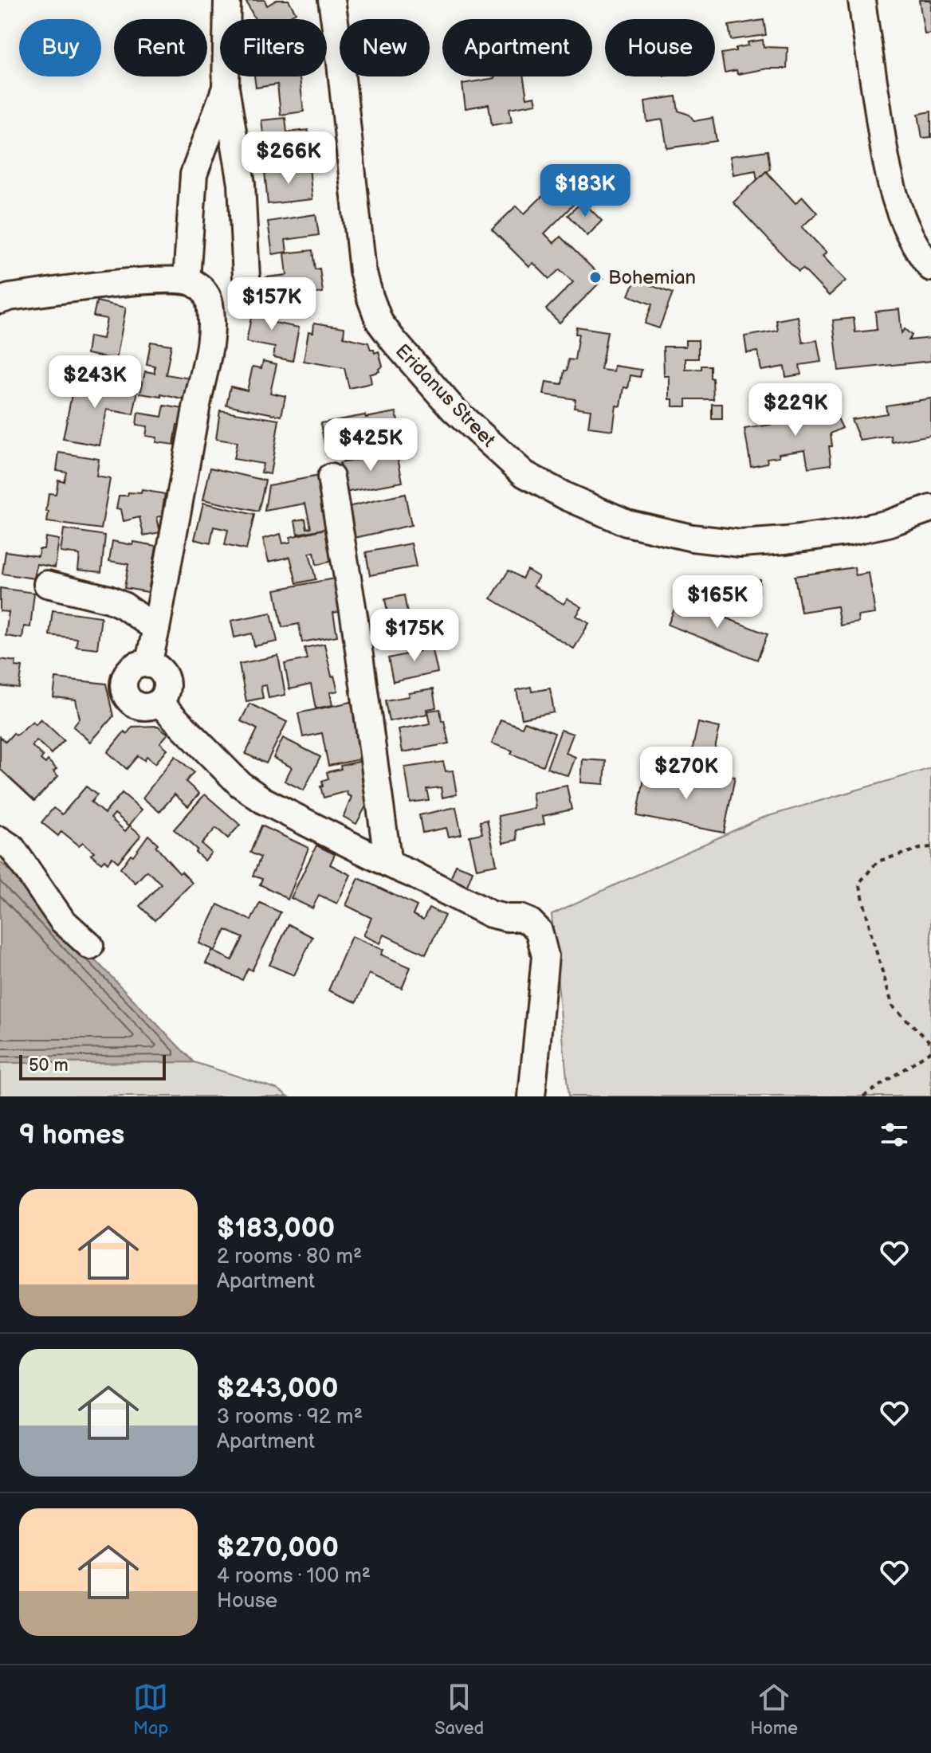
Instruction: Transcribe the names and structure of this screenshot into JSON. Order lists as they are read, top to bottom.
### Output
{
  "streets": {
    "street": ["Eridanus Street"]
  },
  "places": ["Bohemian"],
  "scale_bar": "50 m",
  "page": {
    "chip": [
      "Buy",
      "Rent",
      "Filters",
      "New",
      "Apartment",
      "House"
    ],
    "price": [
      "$266K",
      "$183K",
      "$157K",
      "$243K",
      "$229K",
      "$425K",
      "$165K",
      "$175K",
      "$270K"
    ],
    "scale": "50 m",
    "heading": "9 homes",
    "list": [
      {
        "name": "$183,000",
        "note": "2 rooms · 80 m² · Apartment"
      },
      {
        "name": "$243,000",
        "note": "3 rooms · 92 m² · Apartment"
      },
      {
        "name": "$270,000",
        "note": "4 rooms · 100 m² · House"
      }
    ],
    "tabs": ["Map", "Saved", "Home"]
  }
}
